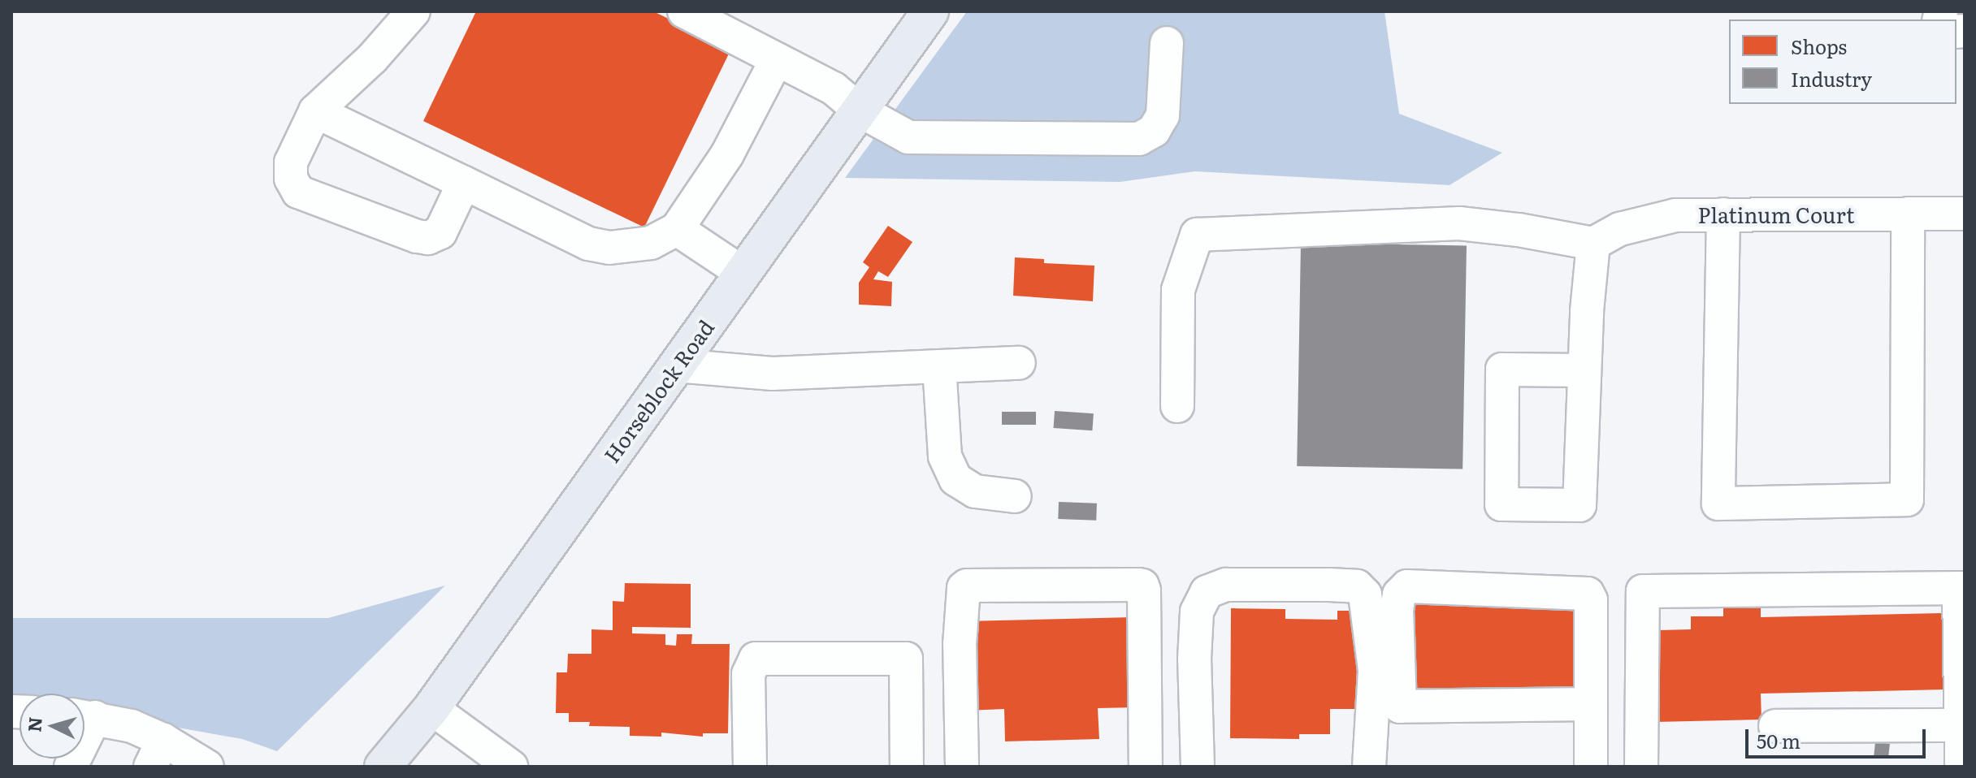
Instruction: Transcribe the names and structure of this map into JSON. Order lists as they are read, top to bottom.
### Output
{
  "streets": {
    "main road": ["Horseblock Road"],
    "street": ["Platinum Court"]
  },
  "legend": ["Shops", "Industry"],
  "scale_bar": "50 m",
  "north": "left"
}
